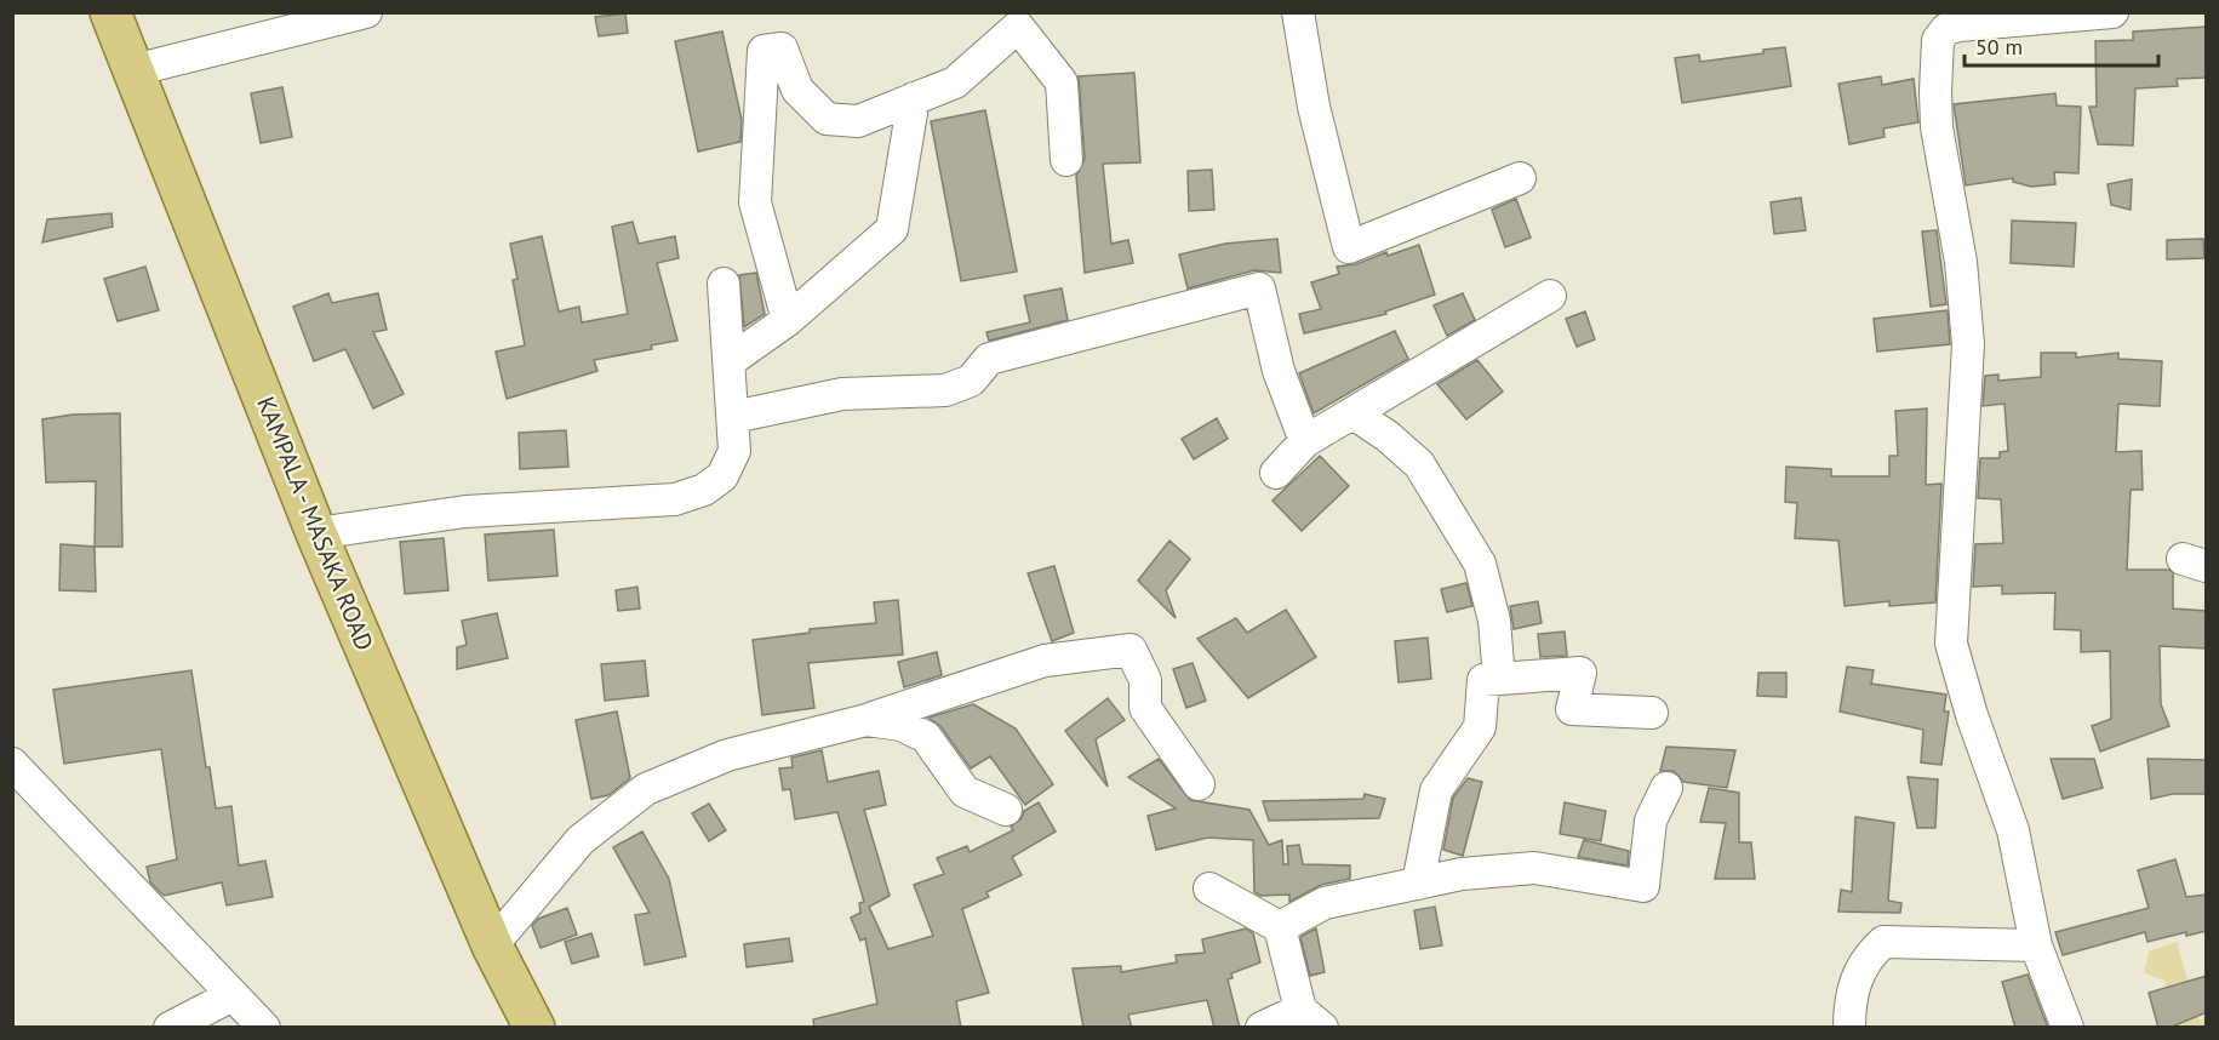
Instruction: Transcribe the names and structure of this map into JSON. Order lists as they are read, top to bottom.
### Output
{
  "streets": {
    "main road": ["KAMPALA - MASAKA ROAD"]
  },
  "scale_bar": "50 m"
}
